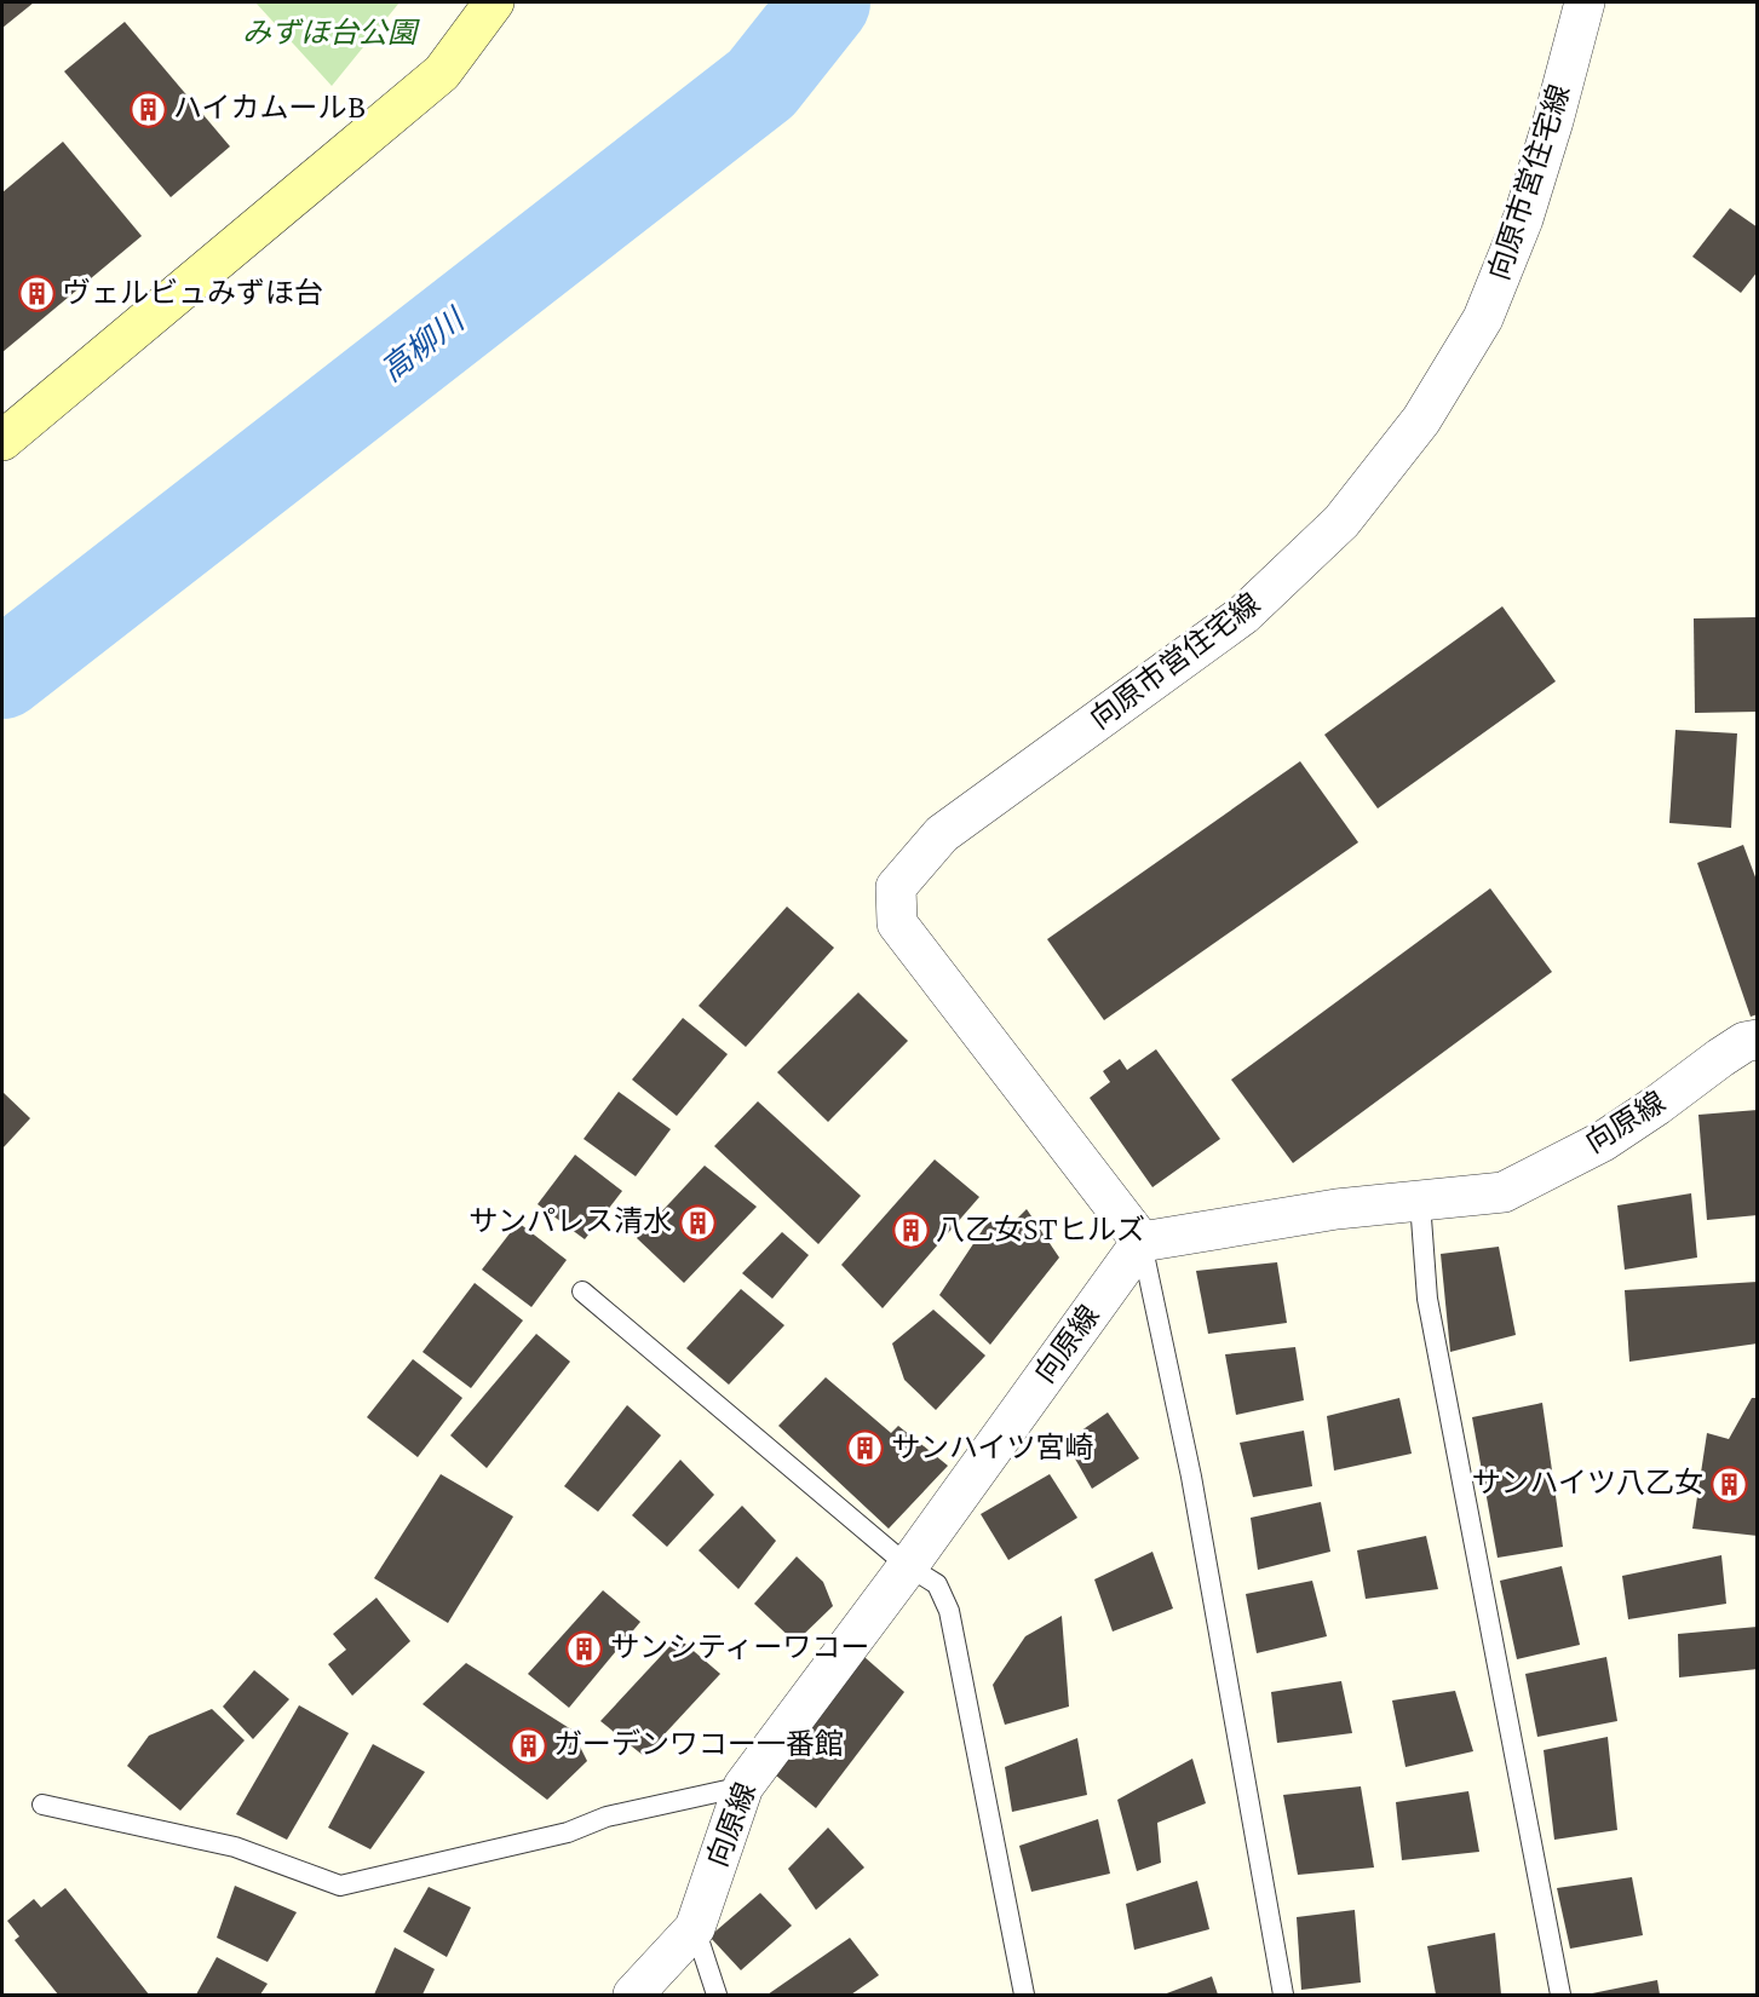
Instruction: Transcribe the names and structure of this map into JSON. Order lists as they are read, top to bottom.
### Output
{
  "streets": {
    "street": ["向原市営住宅線", "向原線"]
  },
  "crossings": [
    ["向原市営住宅線", "向原線"]
  ],
  "water": ["高柳川"],
  "parks": ["みずほ台公園"],
  "places": {
    "building": [
      "ハイカムールB",
      "ヴェルビュみずほ台",
      "サンパレス清水",
      "八乙女STヒルズ",
      "サンハイツ宮崎",
      "サンハイツ八乙女",
      "サンシティーワコー",
      "ガーデンワコー一番館"
    ]
  }
}
